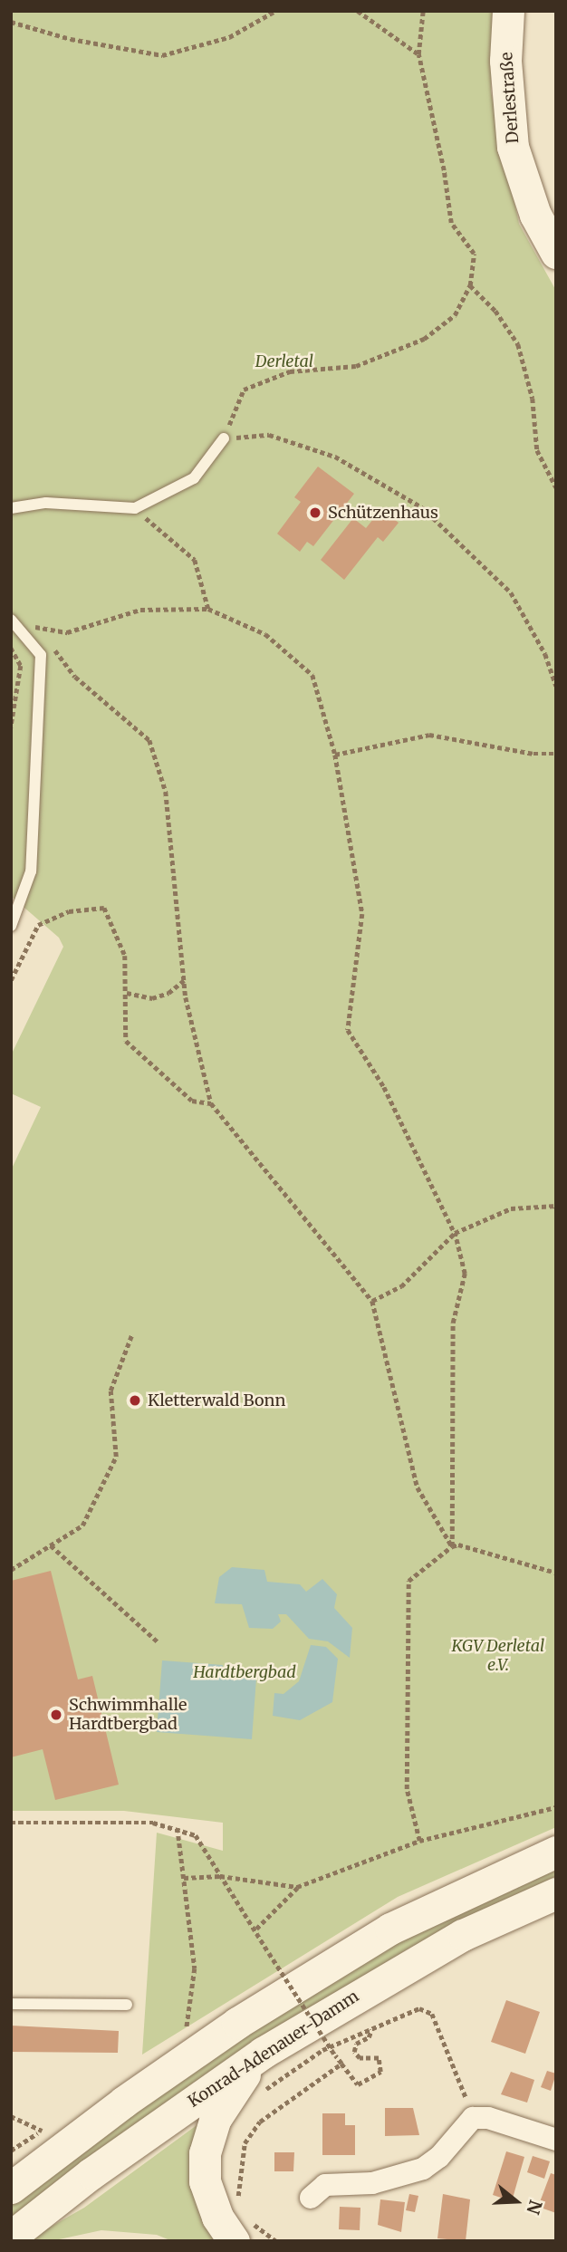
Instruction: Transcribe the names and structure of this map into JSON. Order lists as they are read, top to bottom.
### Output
{
  "streets": {
    "main road": ["Derlestraße", "Konrad-Adenauer-Damm"]
  },
  "parks": ["Derletal", "KGV Derletal e.V.", "Hardtbergbad"],
  "places": ["Schützenhaus", "Kletterwald Bonn", "Schwimmhalle Hardtbergbad"],
  "north": "right"
}
